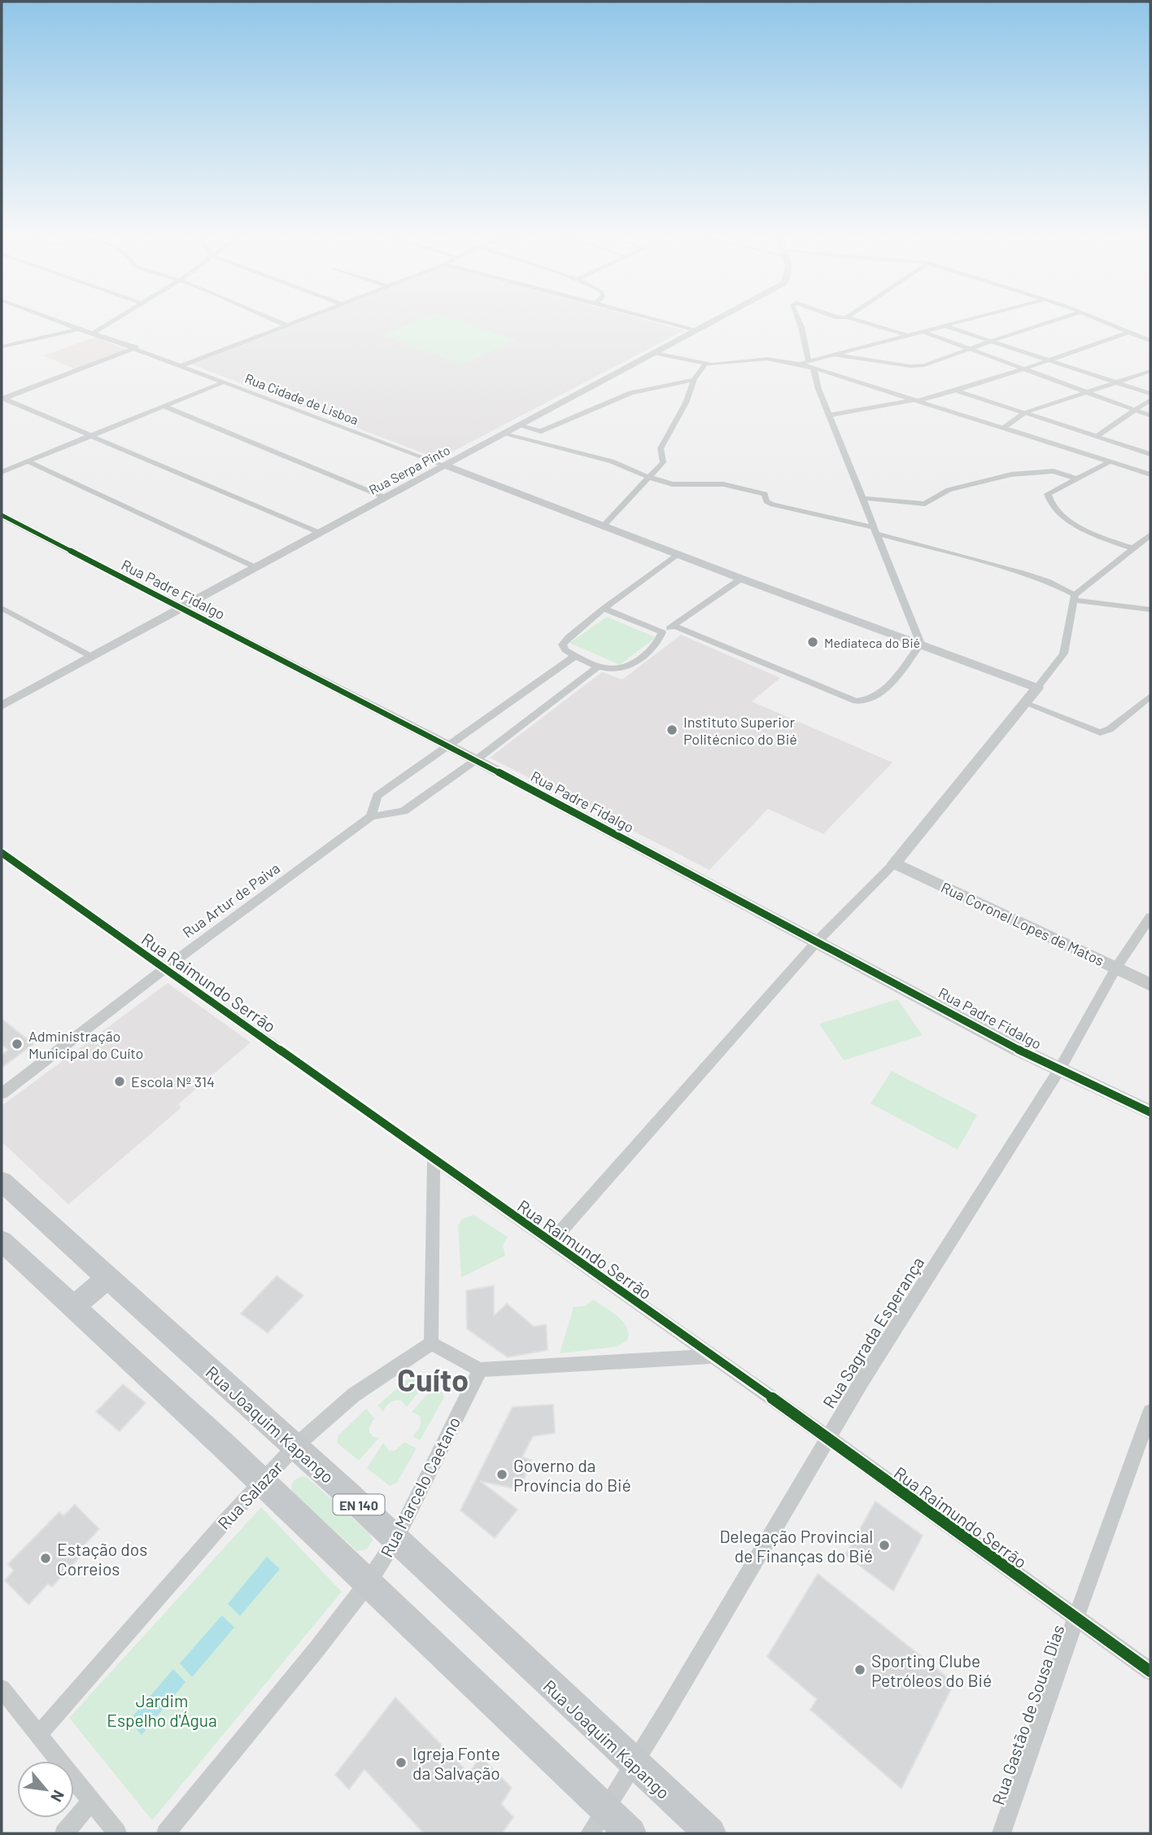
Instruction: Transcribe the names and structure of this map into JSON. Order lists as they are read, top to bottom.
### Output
{
  "streets": {
    "main road": ["Rua Joaquim Kapango", "EN 140"],
    "street": [
      "Rua Cidade de Lisboa",
      "Rua Serpa Pinto",
      "Rua Padre Fidalgo",
      "Rua Artur de Paiva",
      "Rua Coronel Lopes de Matos",
      "Rua Raimundo Serrão",
      "Rua Sagrada Esperança",
      "Rua Marcelo Caetano",
      "Rua Salazar",
      "Rua Gastão de Sousa Dias"
    ]
  },
  "crossings": [
    ["Rua Cidade de Lisboa", "Rua Serpa Pinto"],
    ["Rua Serpa Pinto", "Rua Padre Fidalgo"],
    ["Rua Padre Fidalgo", "Rua Sagrada Esperança"],
    ["Rua Artur de Paiva", "Rua Raimundo Serrão"],
    ["Rua Coronel Lopes de Matos", "Rua Sagrada Esperança"],
    ["Rua Raimundo Serrão", "Rua Sagrada Esperança"],
    ["Rua Raimundo Serrão", "Rua Gastão de Sousa Dias"],
    ["Rua Sagrada Esperança", "Rua Joaquim Kapango"],
    ["Rua Joaquim Kapango", "Rua Marcelo Caetano"],
    ["Rua Joaquim Kapango", "Rua Salazar"]
  ],
  "districts": ["Cuíto"],
  "parks": ["Jardim Espelho d'Água"],
  "places": [
    "Mediateca do Bié",
    "Instituto Superior Politécnico do Bié",
    "Administração Municipal do Cuíto",
    "Escola Nº 314",
    "Governo da Província do Bié",
    "Delegação Provincial de Finanças do Bié",
    "Estação dos Correios",
    "Sporting Clube Petróleos do Bié",
    "Igreja Fonte da Salvação"
  ],
  "north": "bottom right"
}
